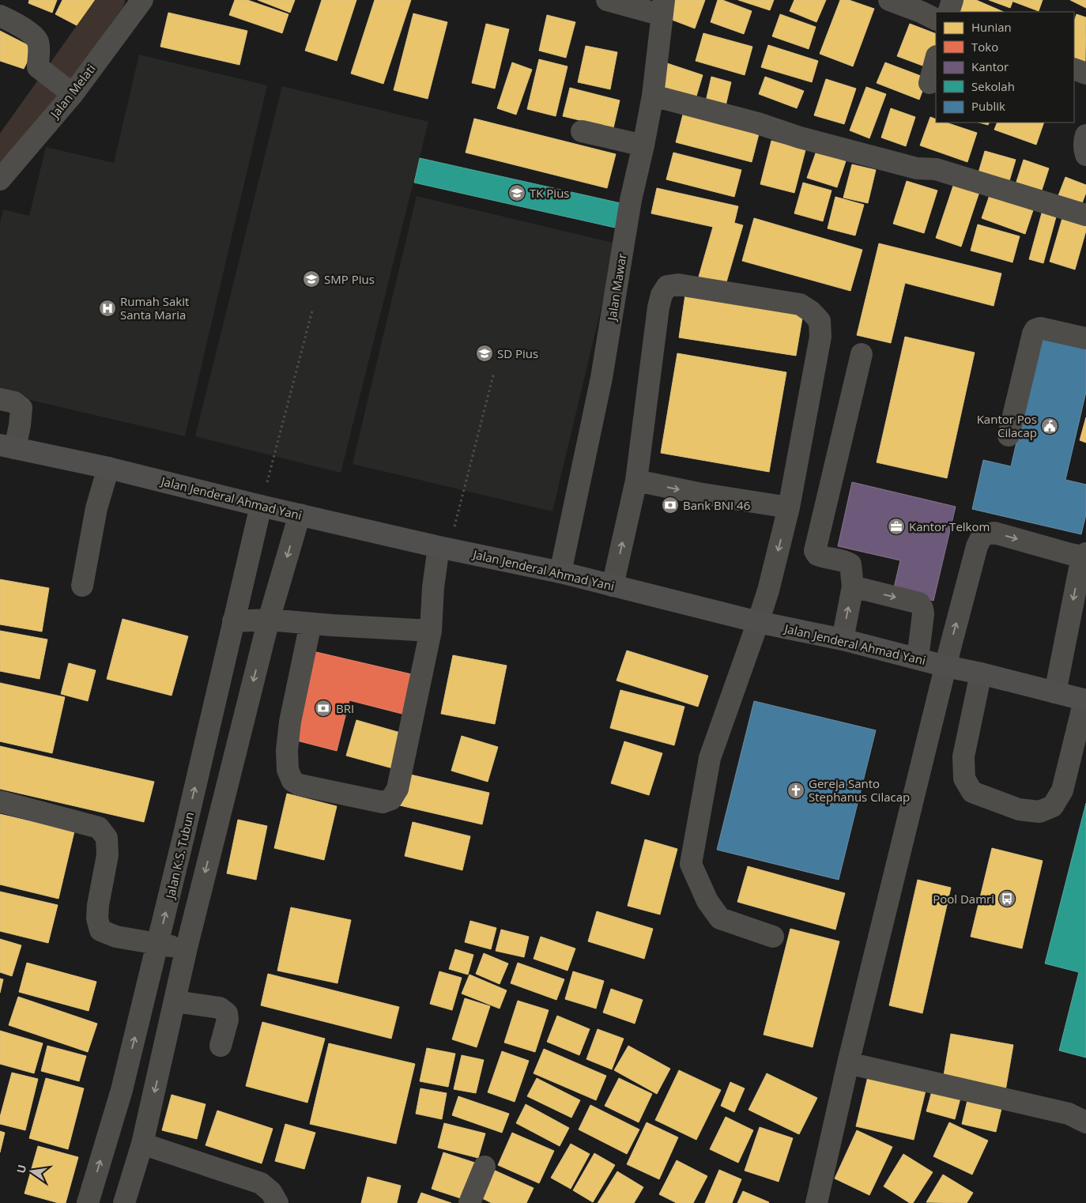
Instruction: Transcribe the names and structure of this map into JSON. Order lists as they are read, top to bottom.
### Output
{
  "streets": {
    "main road": ["Jalan Jenderal Ahmad Yani"],
    "street": ["Jalan Melati", "Jalan Mawar", "Jalan K.S. Tubun"]
  },
  "crossings": [
    ["Jalan Mawar", "Jalan Jenderal Ahmad Yani"],
    ["Jalan Jenderal Ahmad Yani", "Jalan K.S. Tubun"]
  ],
  "places": {
    "school or university": ["TK Pius", "SMP Pius", "SD Pius"],
    "hospital": ["Rumah Sakit Santa Maria"],
    "public building": ["Kantor Pos Cilacap"],
    "bank": ["Bank BNI 46", "BRI"],
    "office": ["Kantor Telkom"],
    "church": ["Gereja Santo Stephanus Cilacap"],
    "bus stop": ["Pool Damri"]
  },
  "legend": [
    "Hunian",
    "Toko",
    "Kantor",
    "Sekolah",
    "Publik"
  ],
  "north": "left"
}
